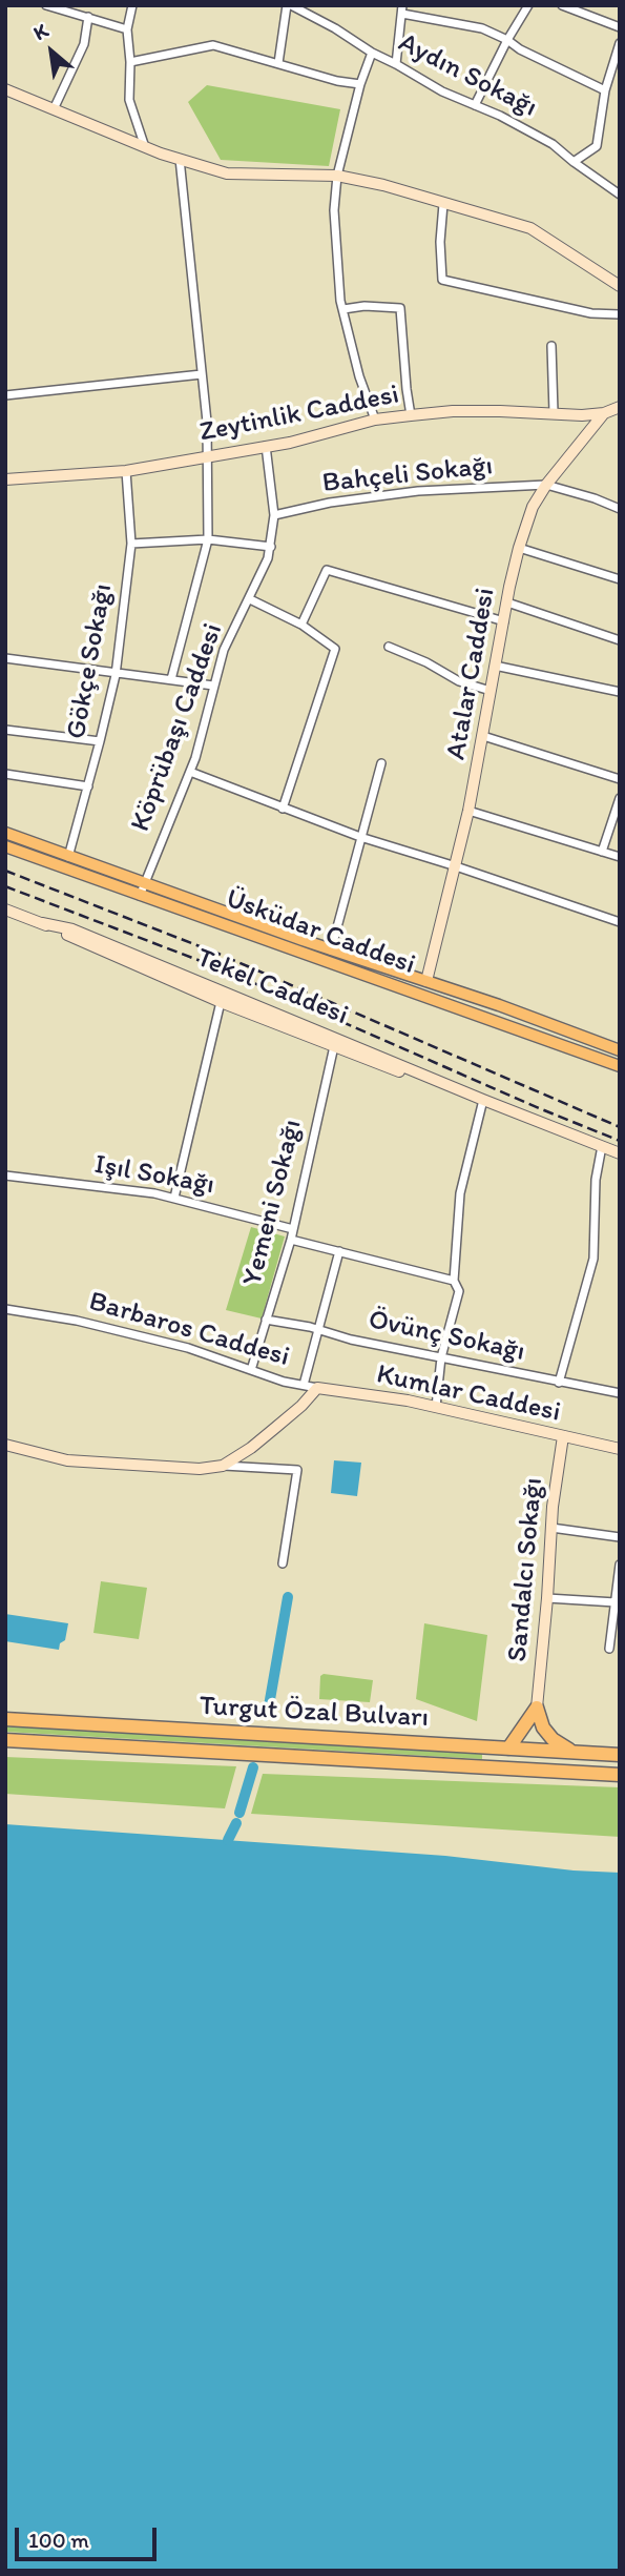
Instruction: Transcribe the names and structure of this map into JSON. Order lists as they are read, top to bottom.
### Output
{
  "streets": {
    "highway": ["Turgut Özal Bulvarı"],
    "main road": ["Üsküdar Caddesi"],
    "street": [
      "Aydın Sokağı",
      "Zeytinlik Caddesi",
      "Bahçeli Sokağı",
      "Gökçe Sokağı",
      "Atalar Caddesi",
      "Köprübaşı Caddesi",
      "Tekel Caddesi",
      "Işıl Sokağı",
      "Yemeni Sokağı",
      "Barbaros Caddesi",
      "Övünç Sokağı",
      "Kumlar Caddesi",
      "Sandalcı Sokağı"
    ]
  },
  "crossings": [
    ["Zeytinlik Caddesi", "Gökçe Sokağı"],
    ["Zeytinlik Caddesi", "Atalar Caddesi"],
    ["Zeytinlik Caddesi", "Köprübaşı Caddesi"],
    ["Bahçeli Sokağı", "Atalar Caddesi"],
    ["Bahçeli Sokağı", "Köprübaşı Caddesi"],
    ["Gökçe Sokağı", "Üsküdar Caddesi"],
    ["Atalar Caddesi", "Üsküdar Caddesi"],
    ["Köprübaşı Caddesi", "Üsküdar Caddesi"],
    ["Tekel Caddesi", "Yemeni Sokağı"],
    ["Işıl Sokağı", "Yemeni Sokağı"],
    ["Yemeni Sokağı", "Barbaros Caddesi"],
    ["Yemeni Sokağı", "Övünç Sokağı"],
    ["Barbaros Caddesi", "Kumlar Caddesi"],
    ["Kumlar Caddesi", "Sandalcı Sokağı"]
  ],
  "scale_bar": "100 m",
  "north": "top left"
}
